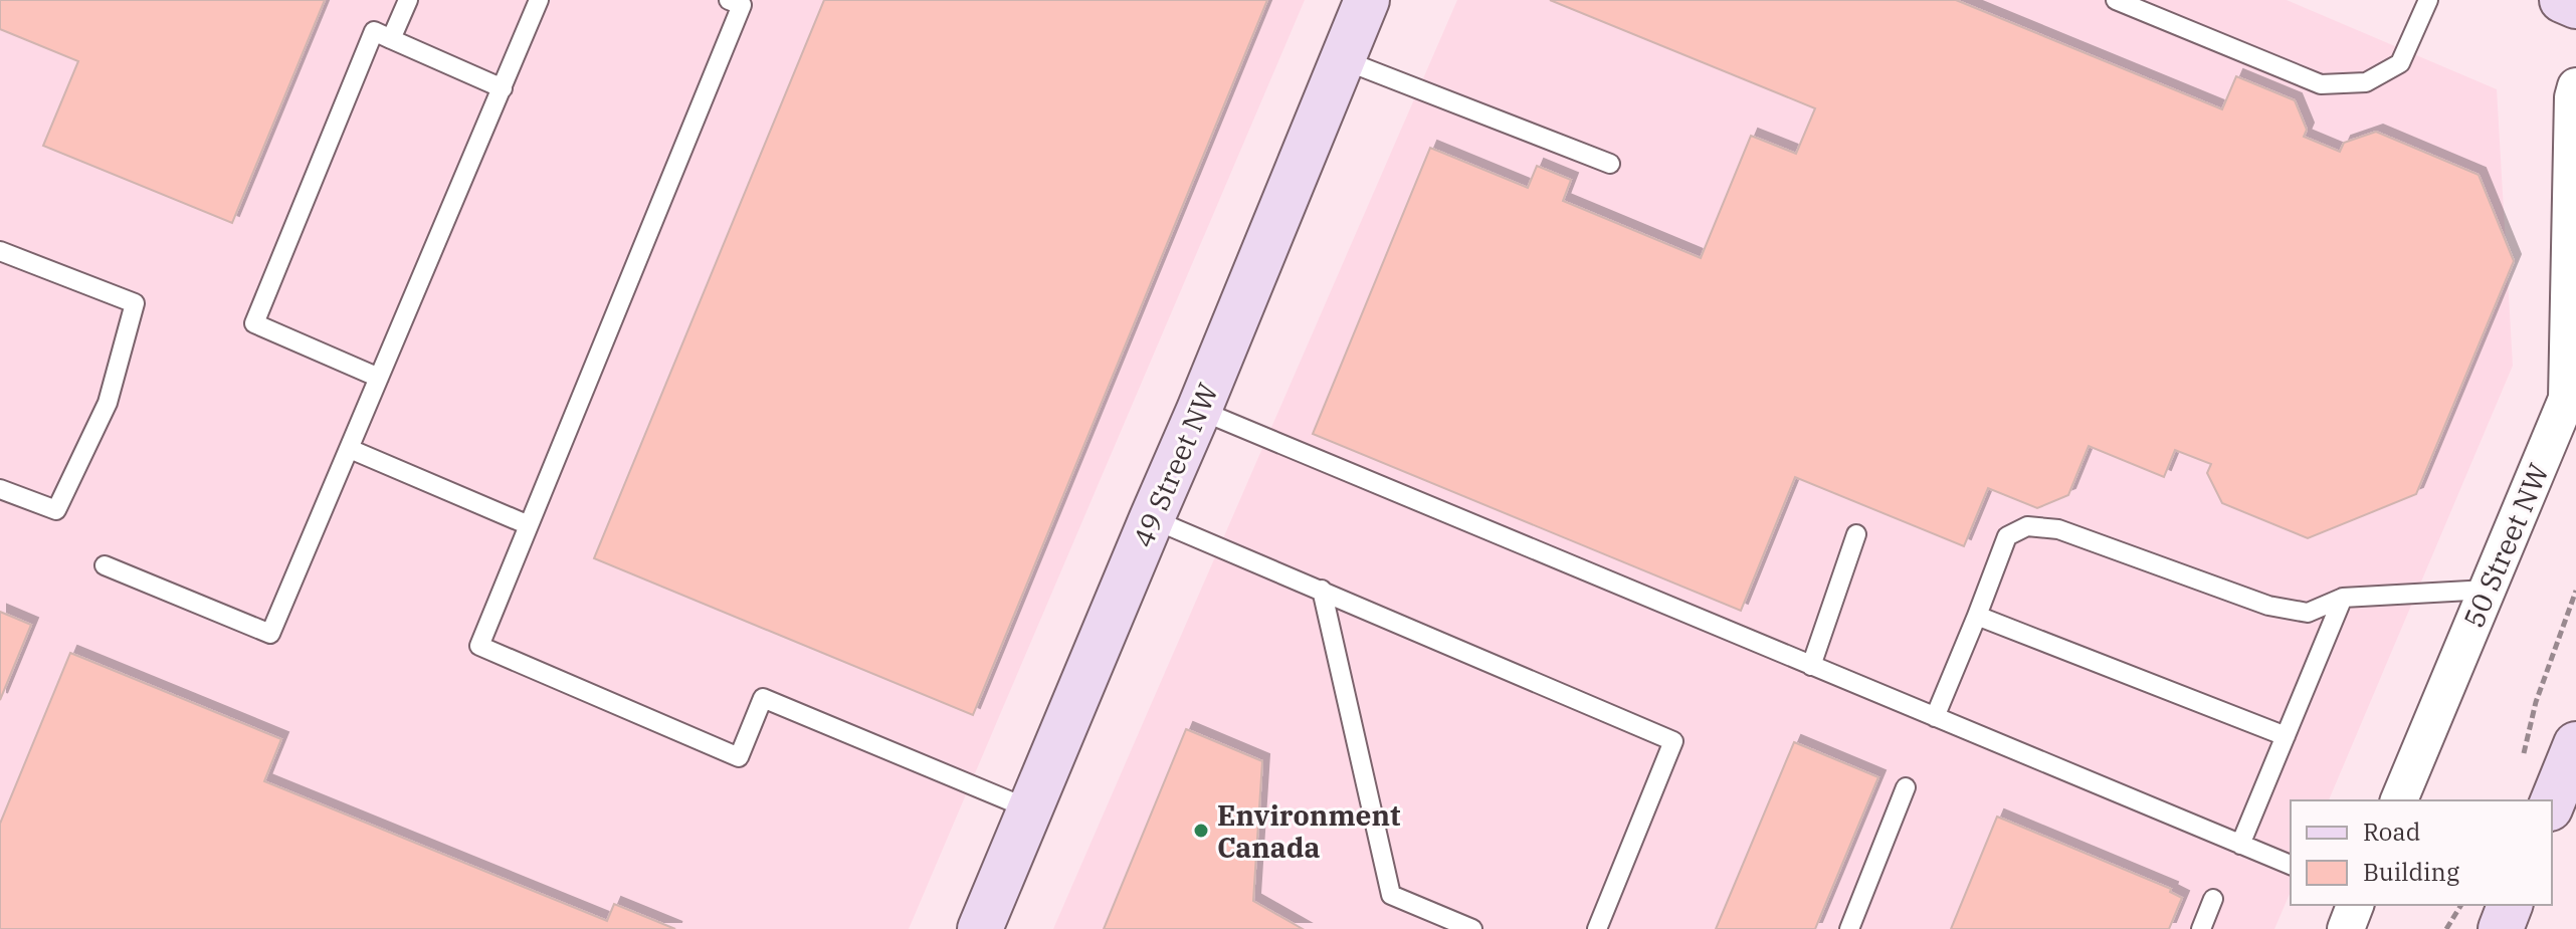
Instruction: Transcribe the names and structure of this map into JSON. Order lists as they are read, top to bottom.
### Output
{
  "streets": {
    "street": ["49 Street NW", "50 Street NW"]
  },
  "places": ["Environment Canada"],
  "legend": ["Road", "Building"]
}
